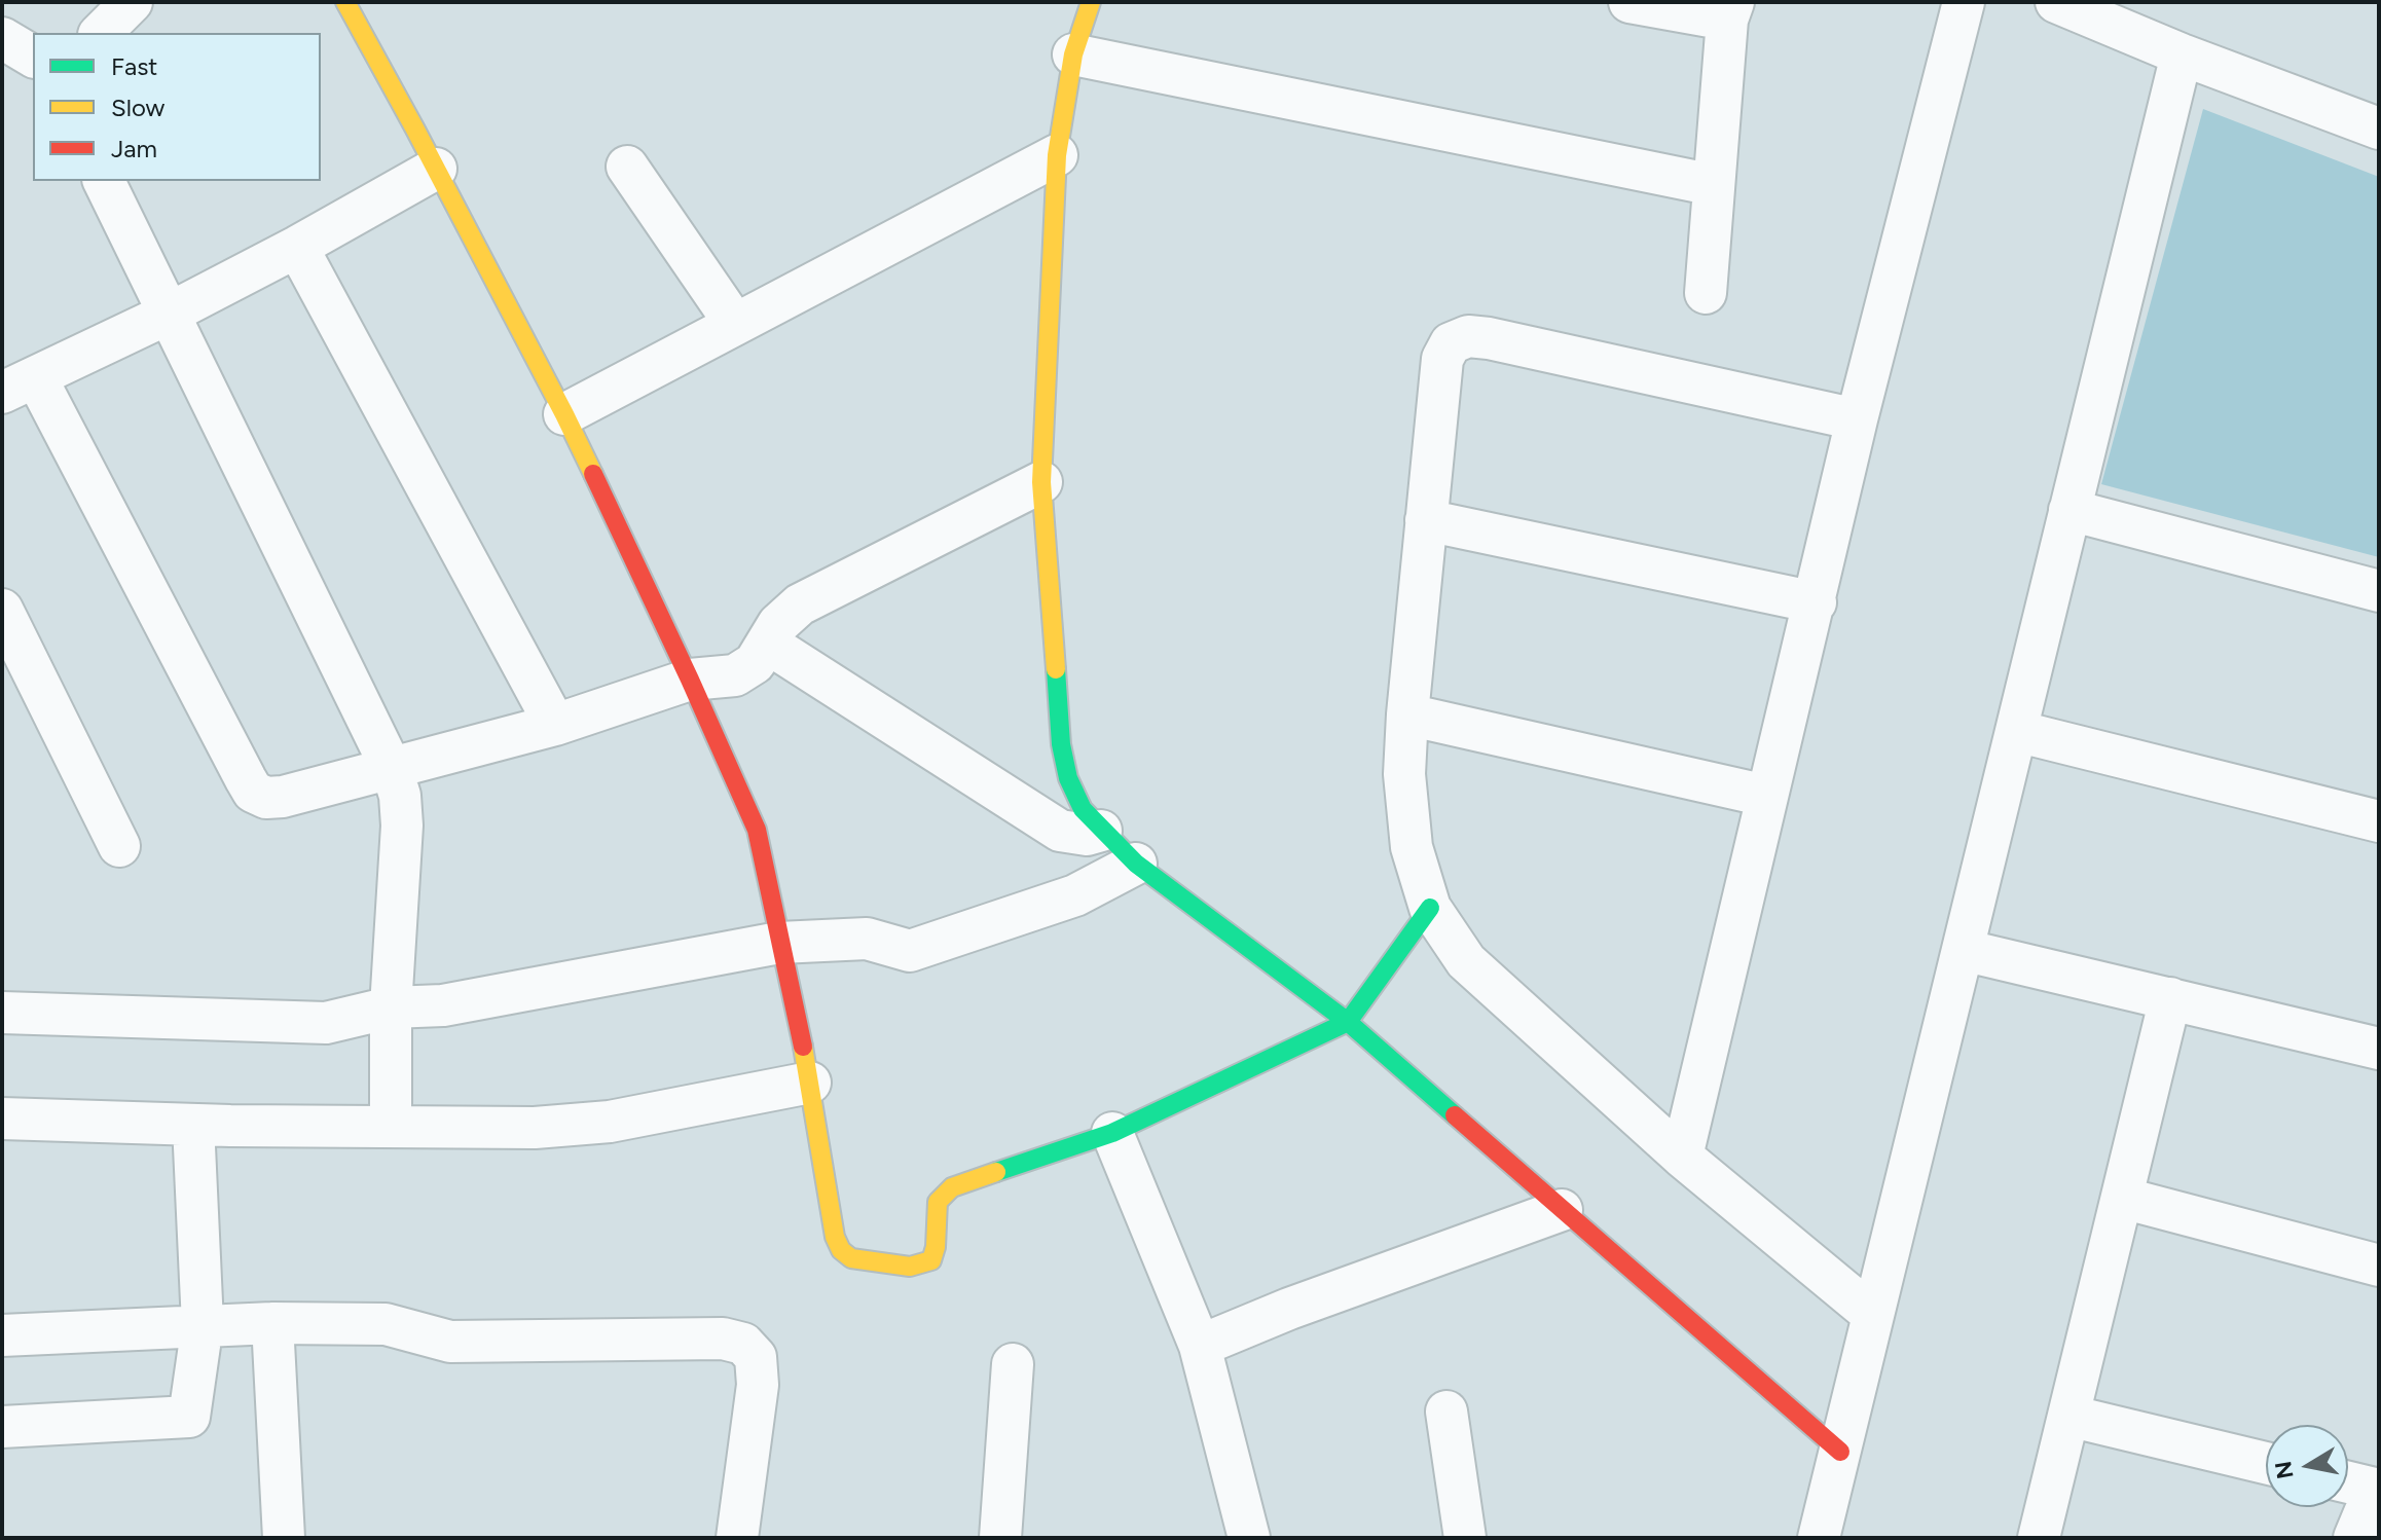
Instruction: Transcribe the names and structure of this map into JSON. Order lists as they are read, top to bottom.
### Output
{
  "legend": ["Fast", "Slow", "Jam"],
  "north": "left"
}
